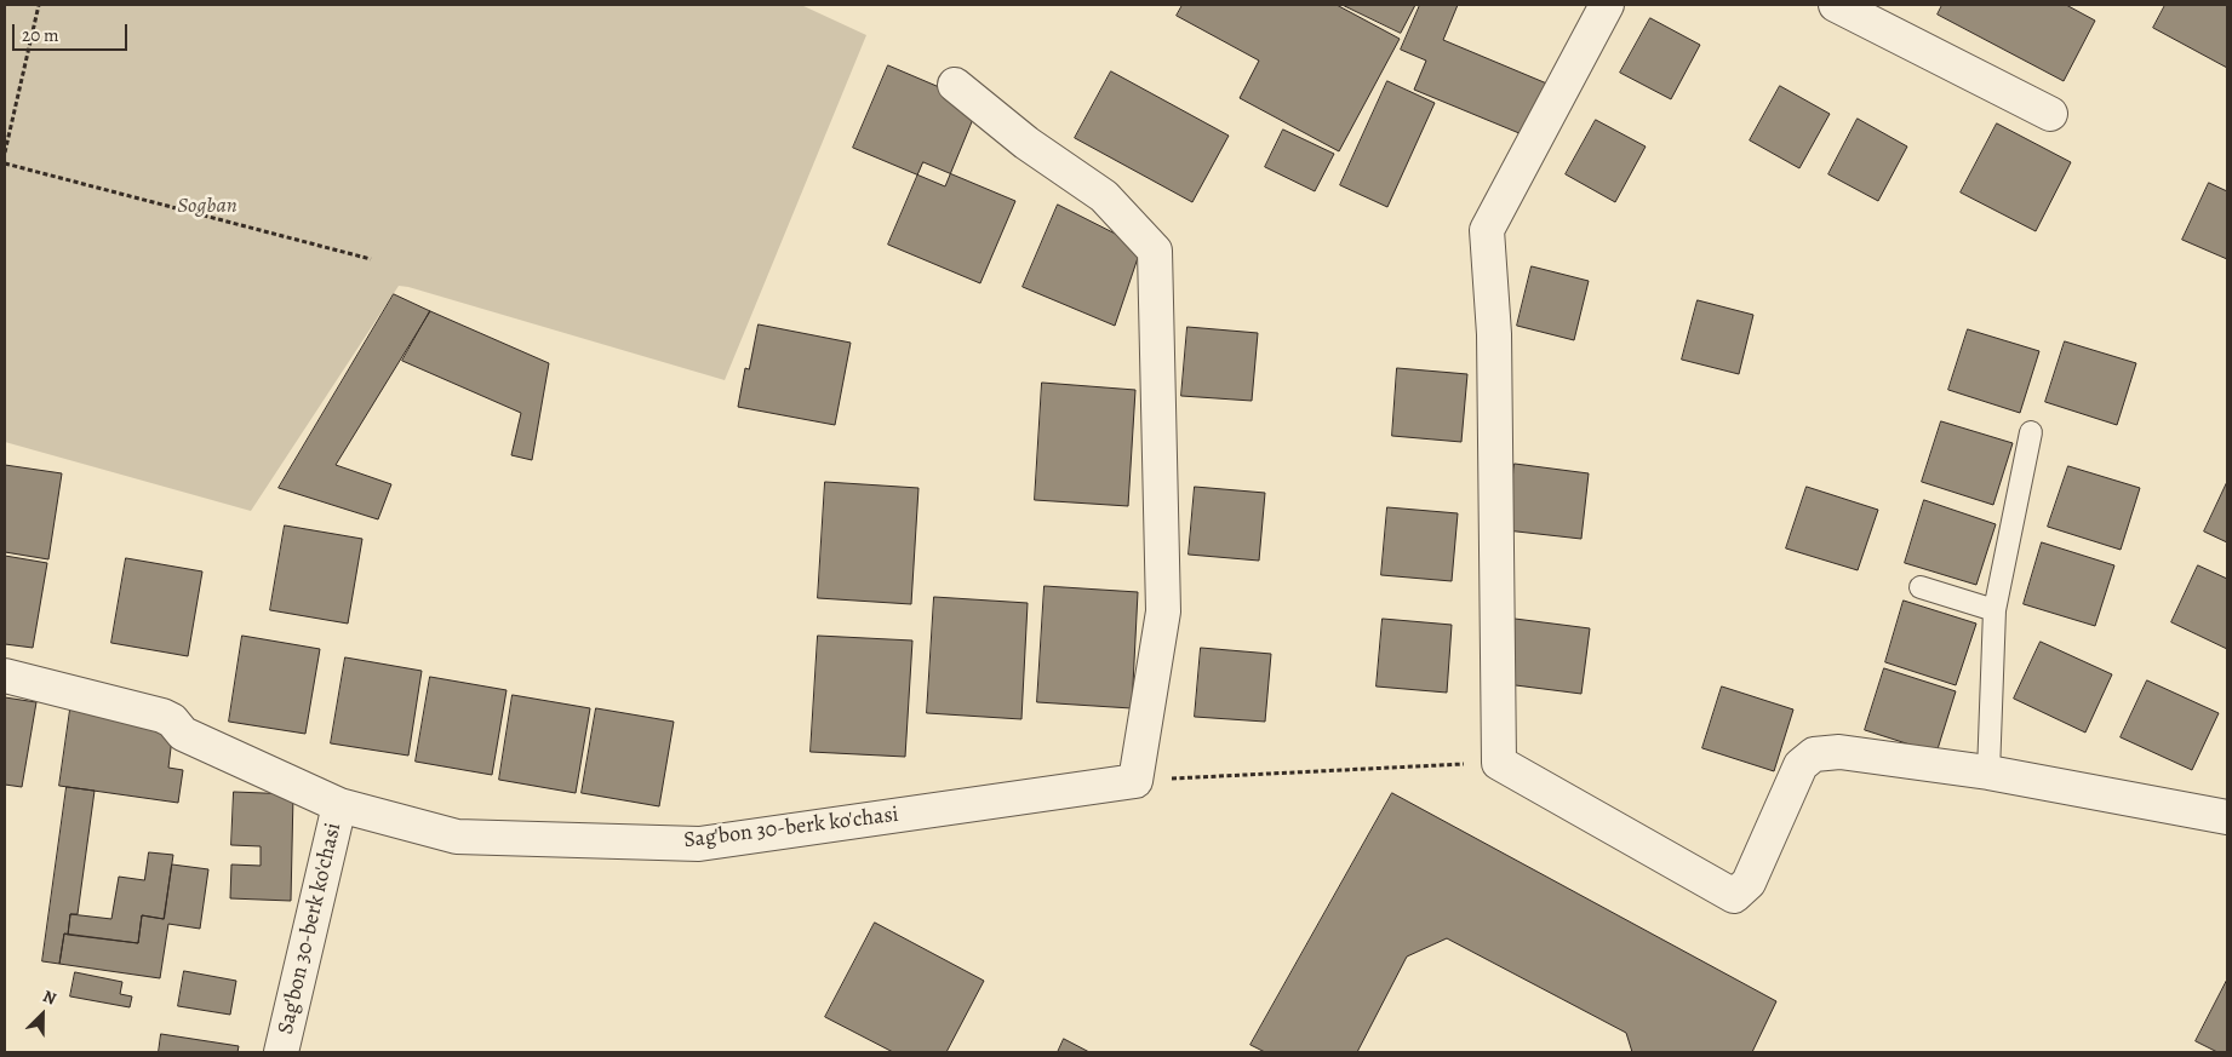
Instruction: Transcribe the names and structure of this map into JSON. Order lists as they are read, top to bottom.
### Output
{
  "streets": {
    "street": ["Sag'bon 30-berk ko'chasi"]
  },
  "parks": ["Sogban"],
  "scale_bar": "20 m",
  "north": "top right"
}
